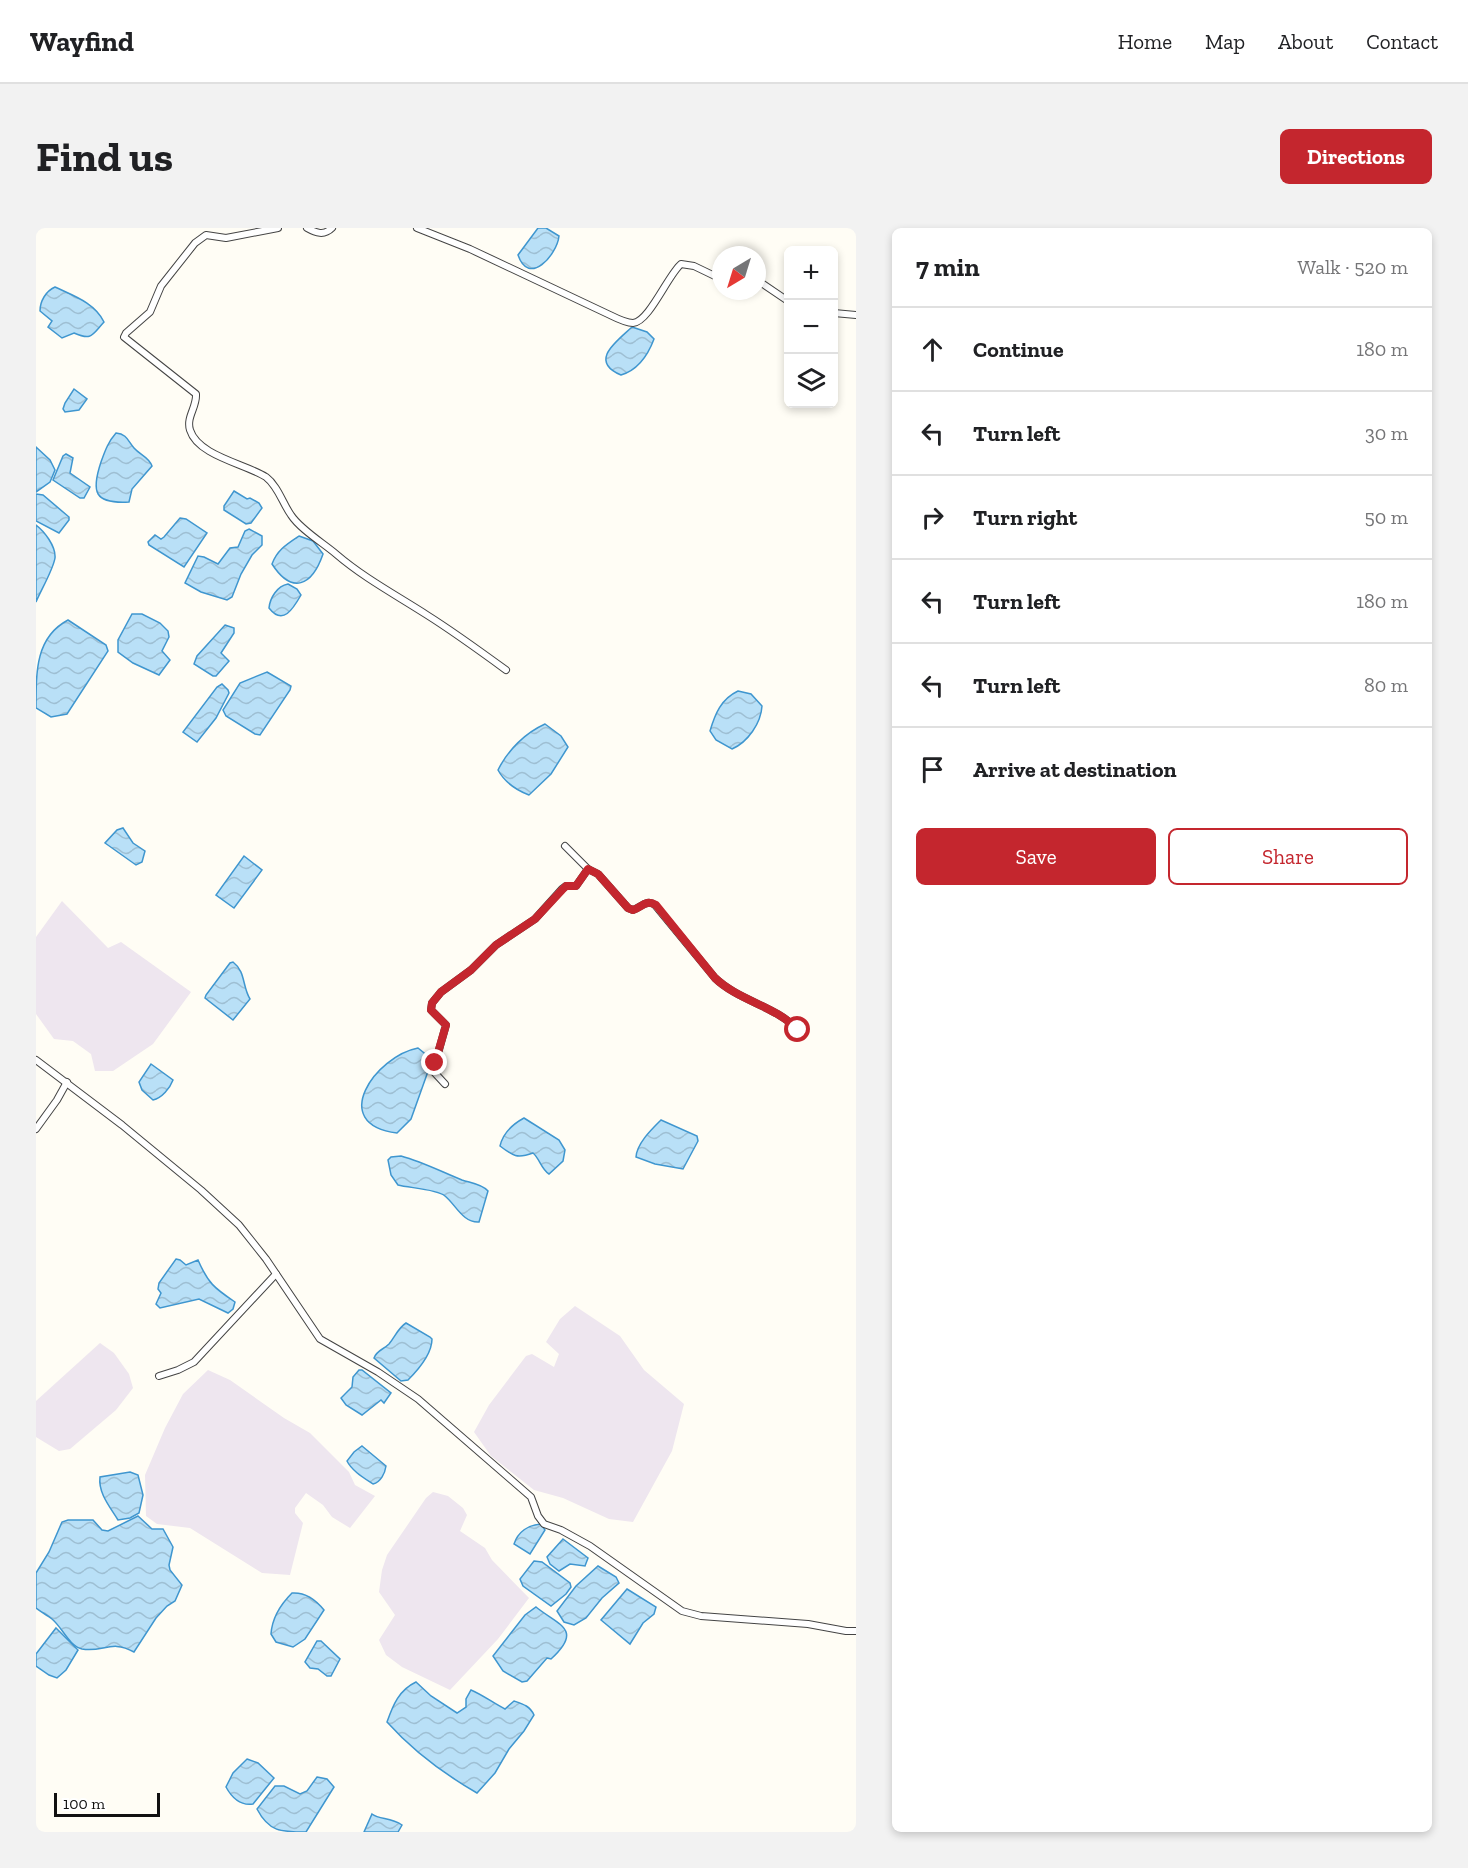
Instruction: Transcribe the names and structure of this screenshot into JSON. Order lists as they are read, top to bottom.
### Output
{
  "scale_bar": "100 m",
  "north": "bottom left",
  "page": {
    "header": "Wayfind",
    "nav": [
      "Home",
      "Map",
      "About",
      "Contact"
    ],
    "buttons": [
      "Directions",
      ["Save", "Share"]
    ],
    "title": "Find us",
    "heading": ["7 min", "Walk · 520 m"],
    "map_buttons": ["+", "−"],
    "list": [
      ["Continue", "180 m"],
      ["Turn left", "30 m"],
      ["Turn right", "50 m"],
      ["Turn left", "180 m"],
      ["Turn left", "80 m"],
      "Arrive at destination"
    ],
    "scale": "100 m"
  }
}
